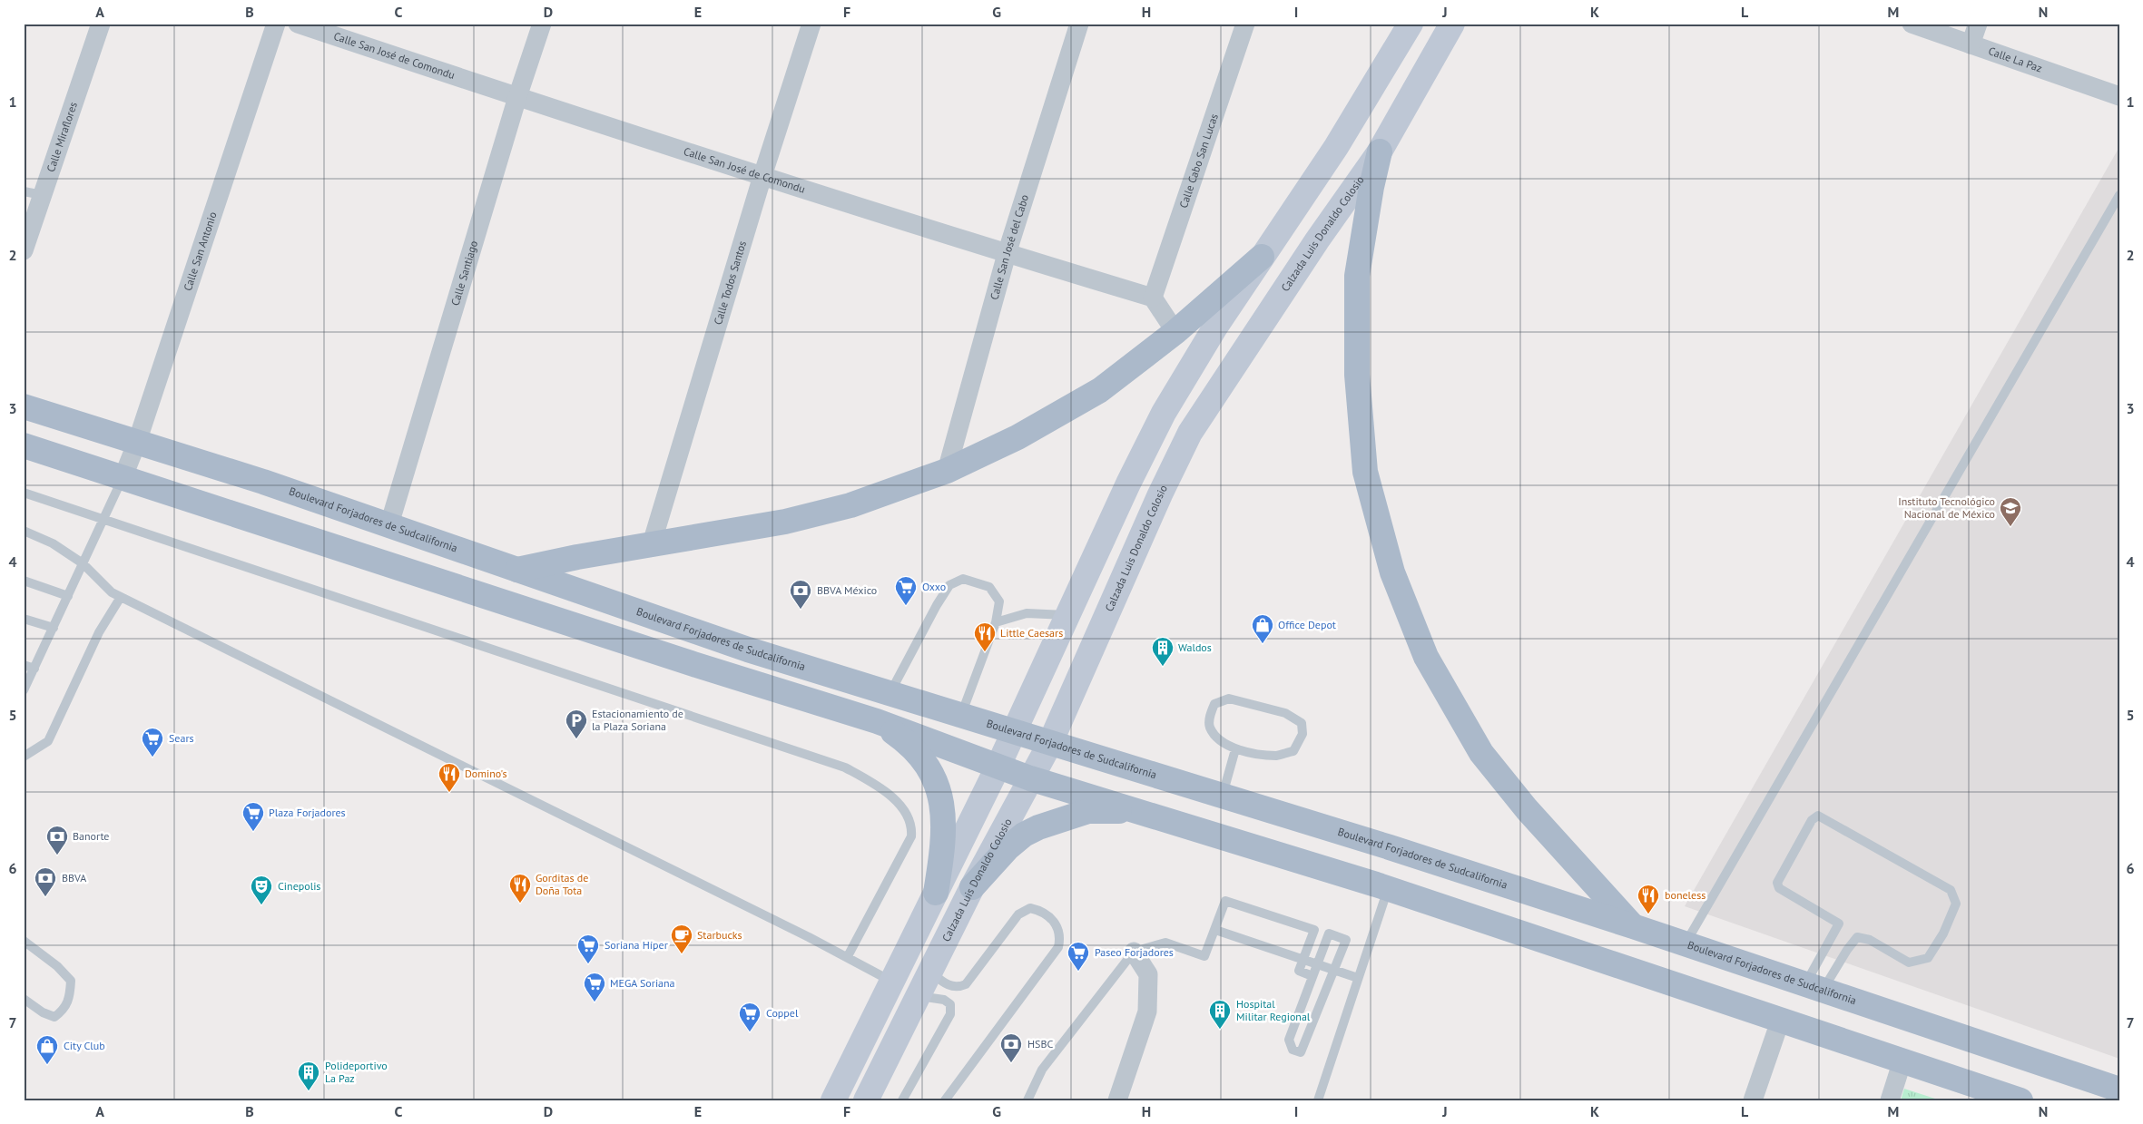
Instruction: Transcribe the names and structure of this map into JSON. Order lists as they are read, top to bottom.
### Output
{
  "streets": {
    "main road": ["Calzada Luis Donaldo Colosio", "Boulevard Forjadores de Sudcalifornia"],
    "street": [
      "Calle San José de Comondu",
      "Calle La Paz",
      "Calle Miraflores",
      "Calle Cabo San Lucas",
      "Calle San José del Cabo",
      "Calle San Antonio",
      "Calle Santiago",
      "Calle Todos Santos"
    ]
  },
  "crossings": [
    ["Calle San José de Comondu", "Calle Cabo San Lucas"],
    ["Calle San José de Comondu", "Calle San José del Cabo"],
    ["Calle San José de Comondu", "Calle Santiago"],
    ["Calle San José de Comondu", "Calle Todos Santos"],
    ["Calzada Luis Donaldo Colosio", "Boulevard Forjadores de Sudcalifornia"],
    ["Calle San Antonio", "Boulevard Forjadores de Sudcalifornia"],
    ["Calle Santiago", "Boulevard Forjadores de Sudcalifornia"]
  ],
  "places": {
    "school or university": ["Instituto Tecnológico Nacional de México"],
    "supermarket": [
      "Oxxo",
      "Sears",
      "Plaza Forjadores",
      "Soriana Híper",
      "Paseo Forjadores",
      "MEGA Soriana",
      "Coppel"
    ],
    "bank": [
      "BBVA México",
      "Banorte",
      "BBVA",
      "HSBC"
    ],
    "shop": ["Office Depot", "City Club"],
    "restaurant": [
      "Little Caesars",
      "Domino's",
      "Gorditas de Doña Tota",
      "boneless"
    ],
    "building": ["Waldos", "Hospital Militar Regional", "Polideportivo La Paz"],
    "parking": ["Estacionamiento de la Plaza Soriana"],
    "theatre": ["Cinepolis"],
    "cafe": ["Starbucks"]
  },
  "grid": {
    "columns": [
      "A",
      "B",
      "C",
      "D",
      "E",
      "F",
      "G",
      "H",
      "I",
      "J",
      "K",
      "L",
      "M",
      "N"
    ],
    "rows": [
      "1",
      "2",
      "3",
      "4",
      "5",
      "6",
      "7"
    ]
  }
}
